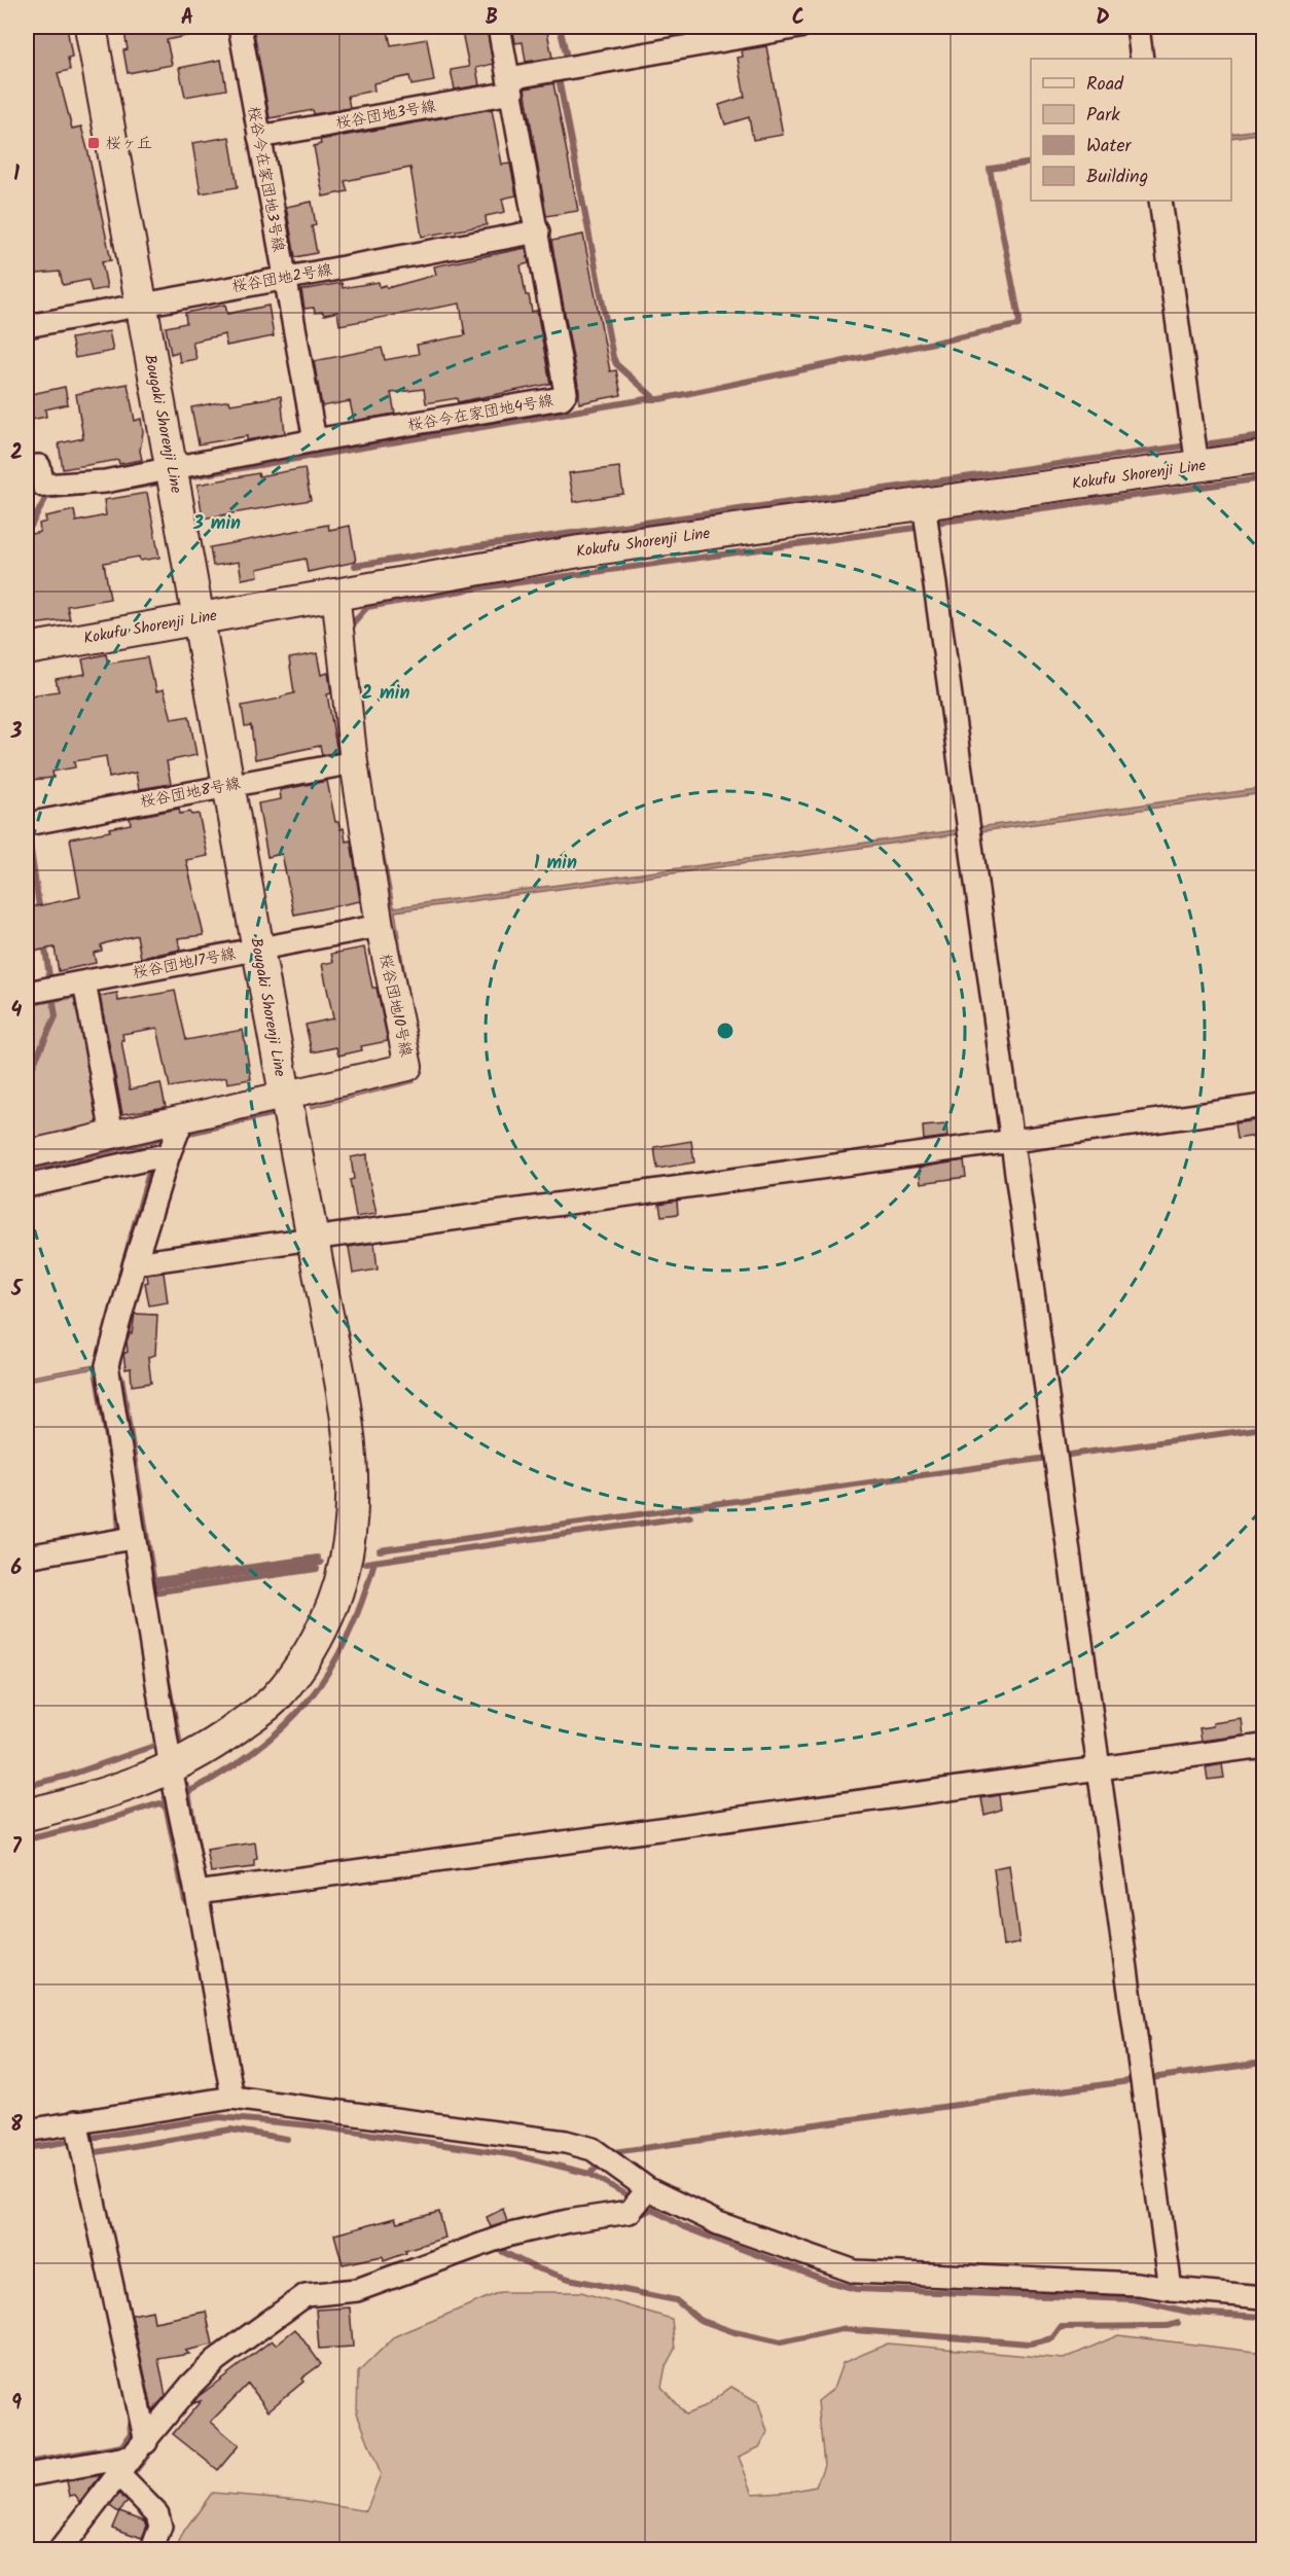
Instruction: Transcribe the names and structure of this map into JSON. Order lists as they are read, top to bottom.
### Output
{
  "streets": {
    "main road": ["Bougaki Shorenji Line", "Kokufu Shorenji Line"],
    "street": [
      "桜谷団地3号線",
      "桜谷今在家団地3号線",
      "桜谷団地2号線",
      "桜谷今在家団地4号線",
      "桜谷団地8号線",
      "桜谷団地17号線",
      "桜谷団地10号線"
    ]
  },
  "crossings": [
    ["桜谷団地3号線", "桜谷今在家団地3号線"],
    ["桜谷団地3号線", "桜谷今在家団地4号線"],
    ["桜谷今在家団地3号線", "桜谷団地2号線"],
    ["桜谷今在家団地3号線", "桜谷今在家団地4号線"],
    ["桜谷団地2号線", "桜谷今在家団地4号線"],
    ["桜谷団地2号線", "Bougaki Shorenji Line"],
    ["桜谷今在家団地4号線", "Bougaki Shorenji Line"],
    ["Bougaki Shorenji Line", "Kokufu Shorenji Line"],
    ["Bougaki Shorenji Line", "桜谷団地8号線"],
    ["Bougaki Shorenji Line", "桜谷団地17号線"],
    ["Bougaki Shorenji Line", "桜谷団地10号線"],
    ["Kokufu Shorenji Line", "桜谷団地10号線"],
    ["桜谷団地8号線", "桜谷団地10号線"],
    ["桜谷団地17号線", "桜谷団地10号線"]
  ],
  "places": {
    "transit": ["桜ヶ丘"]
  },
  "legend": [
    "Road",
    "Park",
    "Water",
    "Building"
  ],
  "grid": {
    "columns": [
      "A",
      "B",
      "C",
      "D"
    ],
    "rows": [
      "1",
      "2",
      "3",
      "4",
      "5",
      "6",
      "7",
      "8",
      "9"
    ]
  },
  "rings": ["3 min", "2 min", "1 min"]
}
